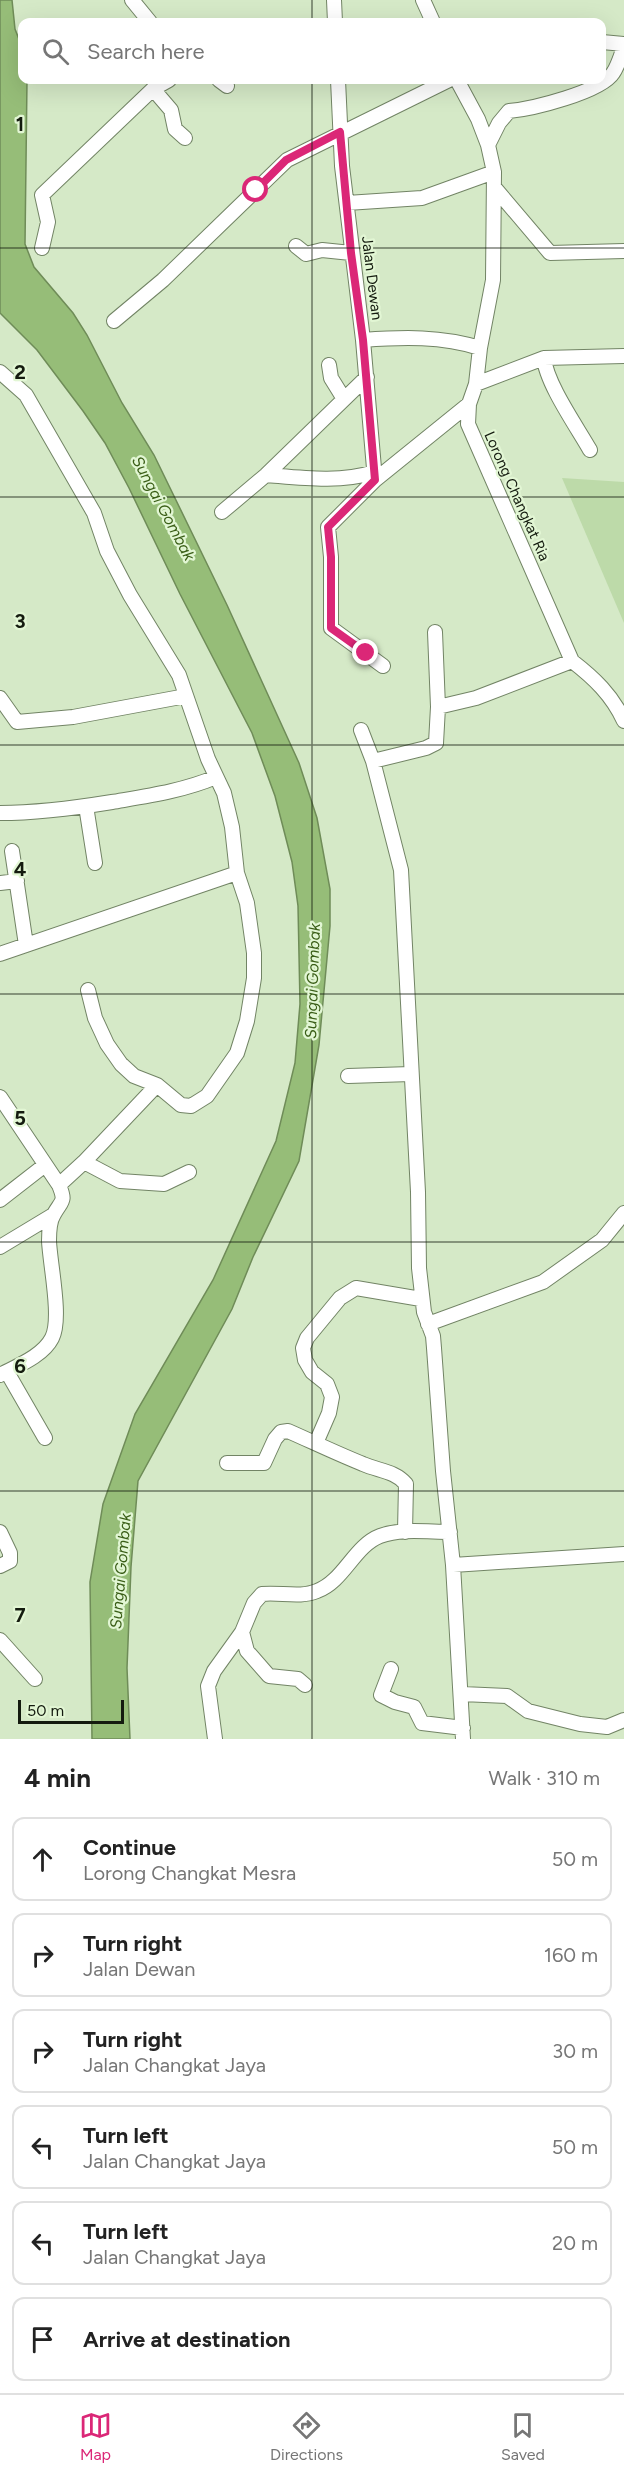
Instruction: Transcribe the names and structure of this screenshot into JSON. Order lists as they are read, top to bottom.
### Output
{
  "streets": {
    "street": ["Jalan Dewan", "Lorong Changkat Ria"]
  },
  "water": ["Sungai Gombak"],
  "scale_bar": "50 m",
  "page": {
    "search": "Search here",
    "scale": "50 m",
    "heading": ["4 min", "Walk · 310 m"],
    "list": [
      ["Continue", "Lorong Changkat Mesra", "50 m"],
      ["Turn right", "Jalan Dewan", "160 m"],
      ["Turn right", "Jalan Changkat Jaya", "30 m"],
      ["Turn left", "Jalan Changkat Jaya", "50 m"],
      ["Turn left", "Jalan Changkat Jaya", "20 m"],
      "Arrive at destination"
    ],
    "nav": ["Map", "Directions", "Saved"]
  },
  "grid": {
    "rows": [
      "1",
      "2",
      "3",
      "4",
      "5",
      "6",
      "7"
    ]
  }
}
